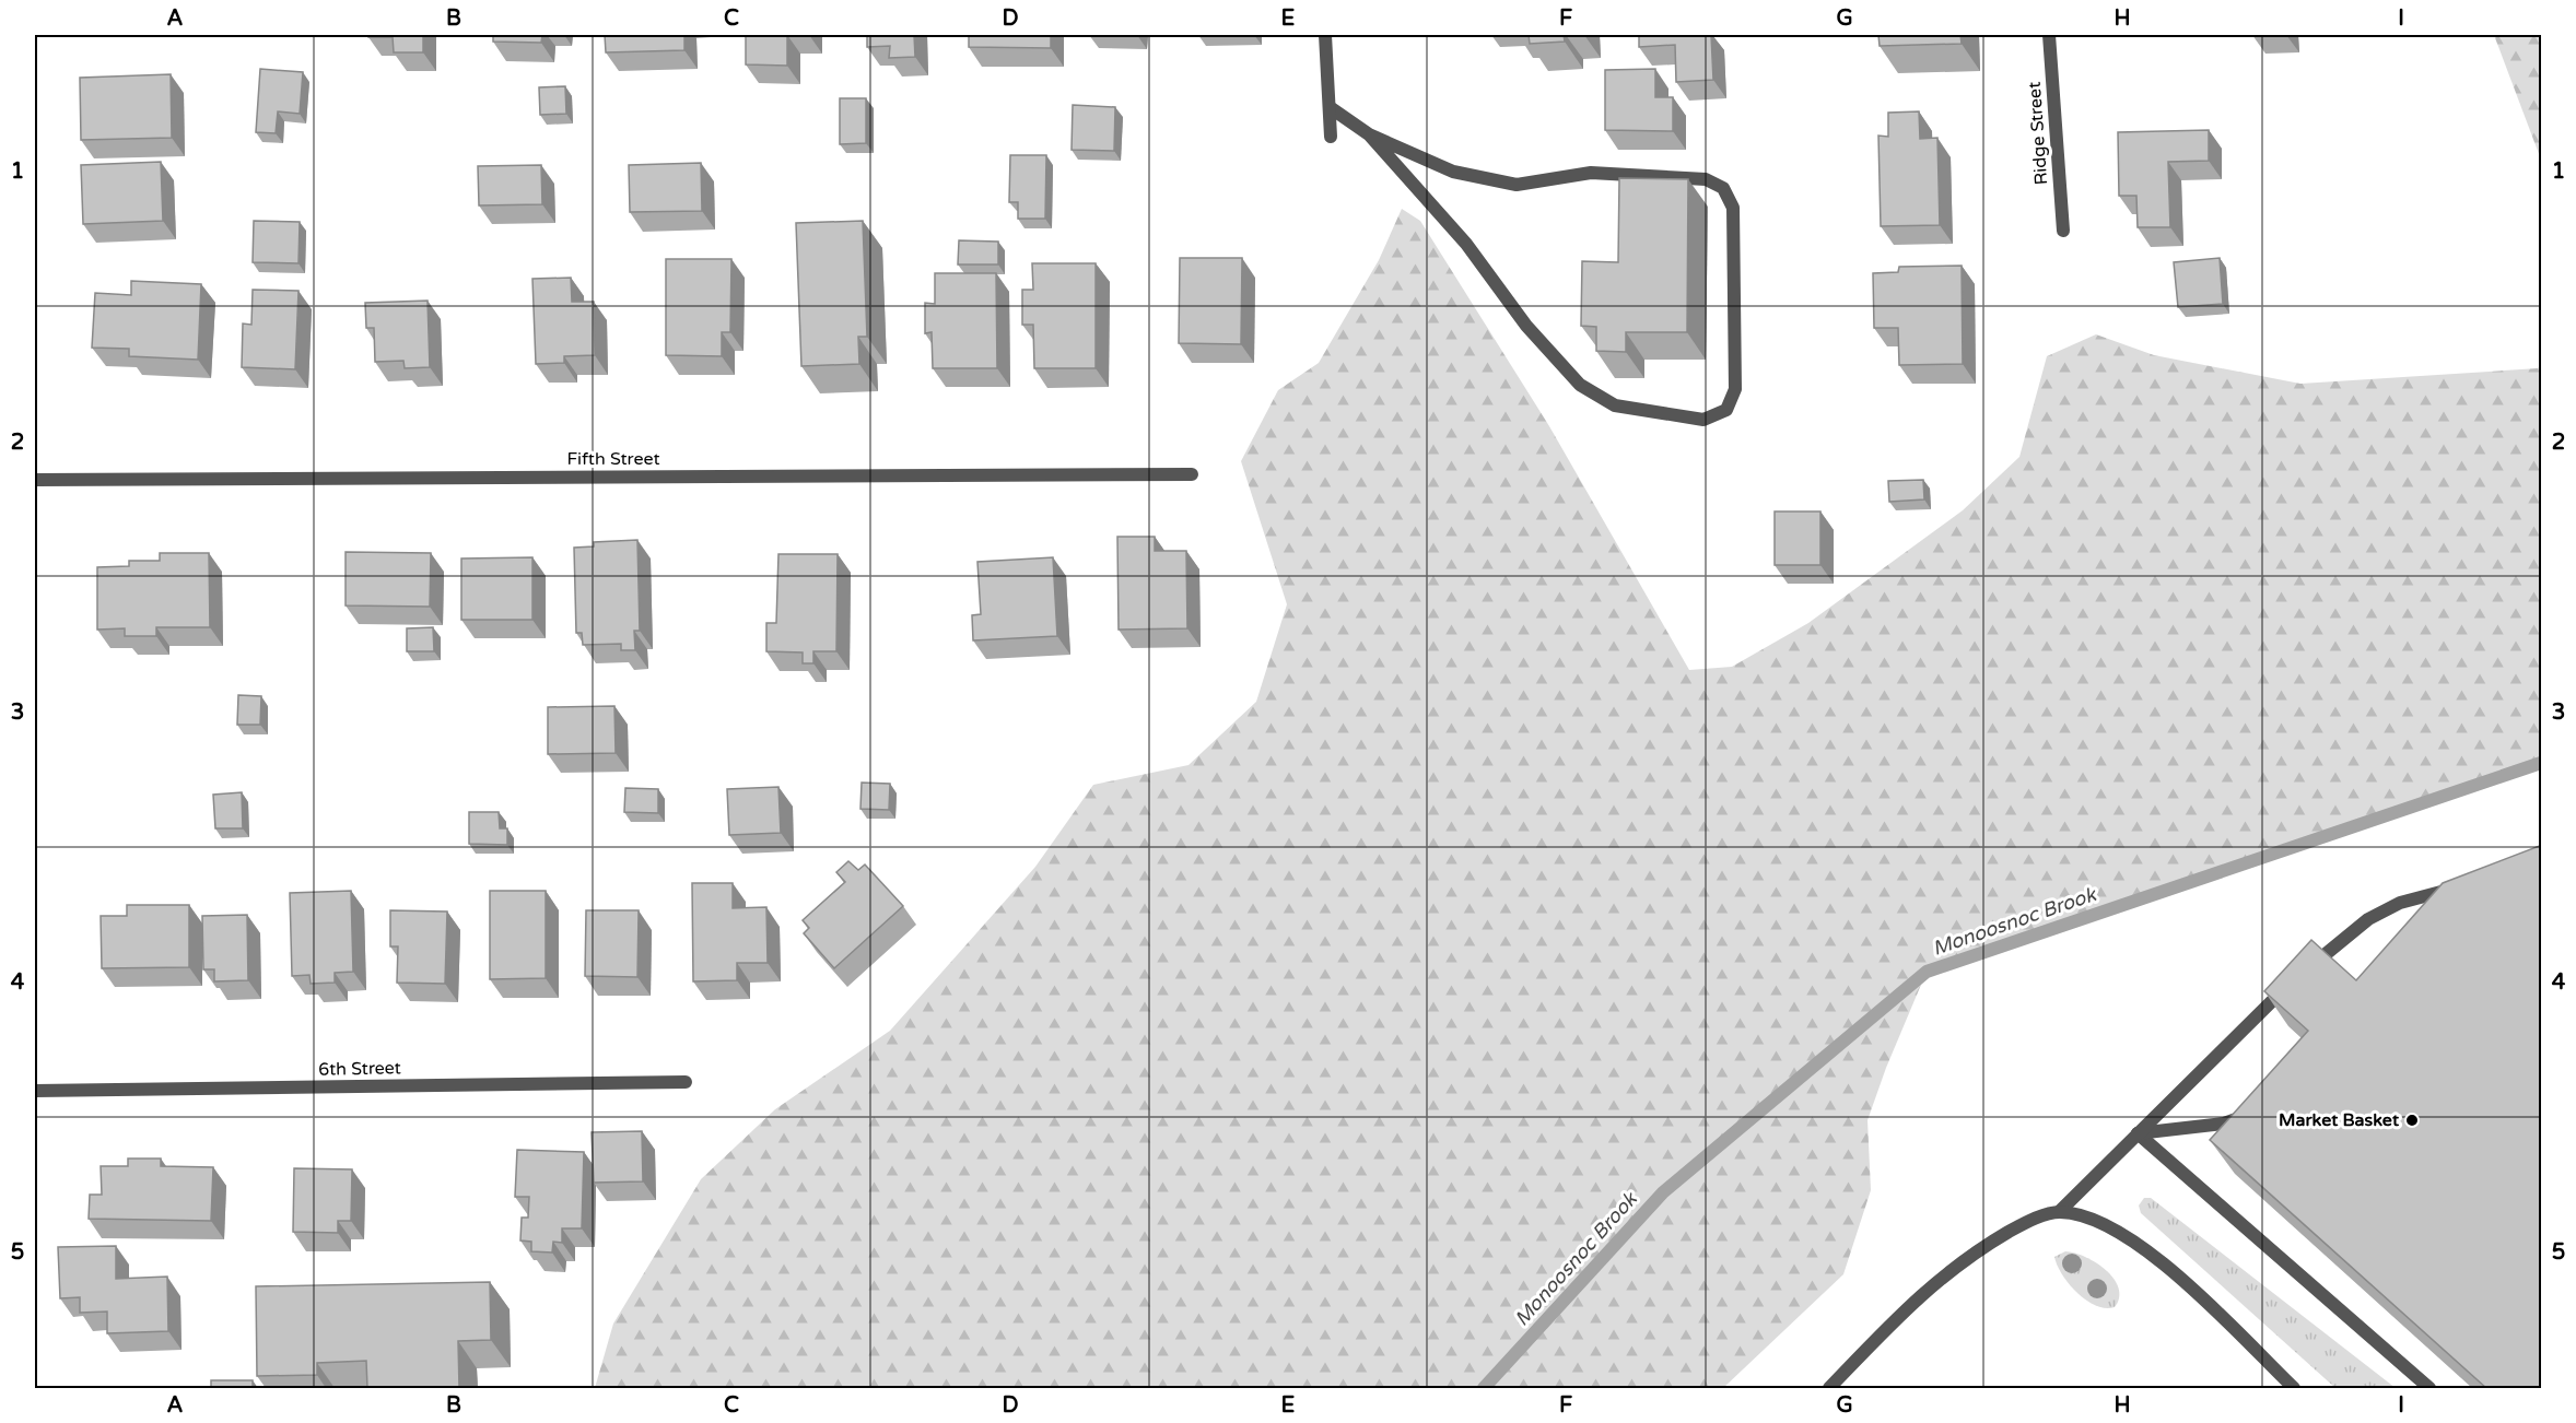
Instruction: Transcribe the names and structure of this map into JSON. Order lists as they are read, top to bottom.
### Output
{
  "streets": {
    "street": ["Ridge Street", "Fifth Street", "6th Street"]
  },
  "water": ["Monoosnoc Brook"],
  "places": ["Market Basket"],
  "grid": {
    "columns": [
      "A",
      "B",
      "C",
      "D",
      "E",
      "F",
      "G",
      "H",
      "I"
    ],
    "rows": [
      "1",
      "2",
      "3",
      "4",
      "5"
    ]
  }
}
